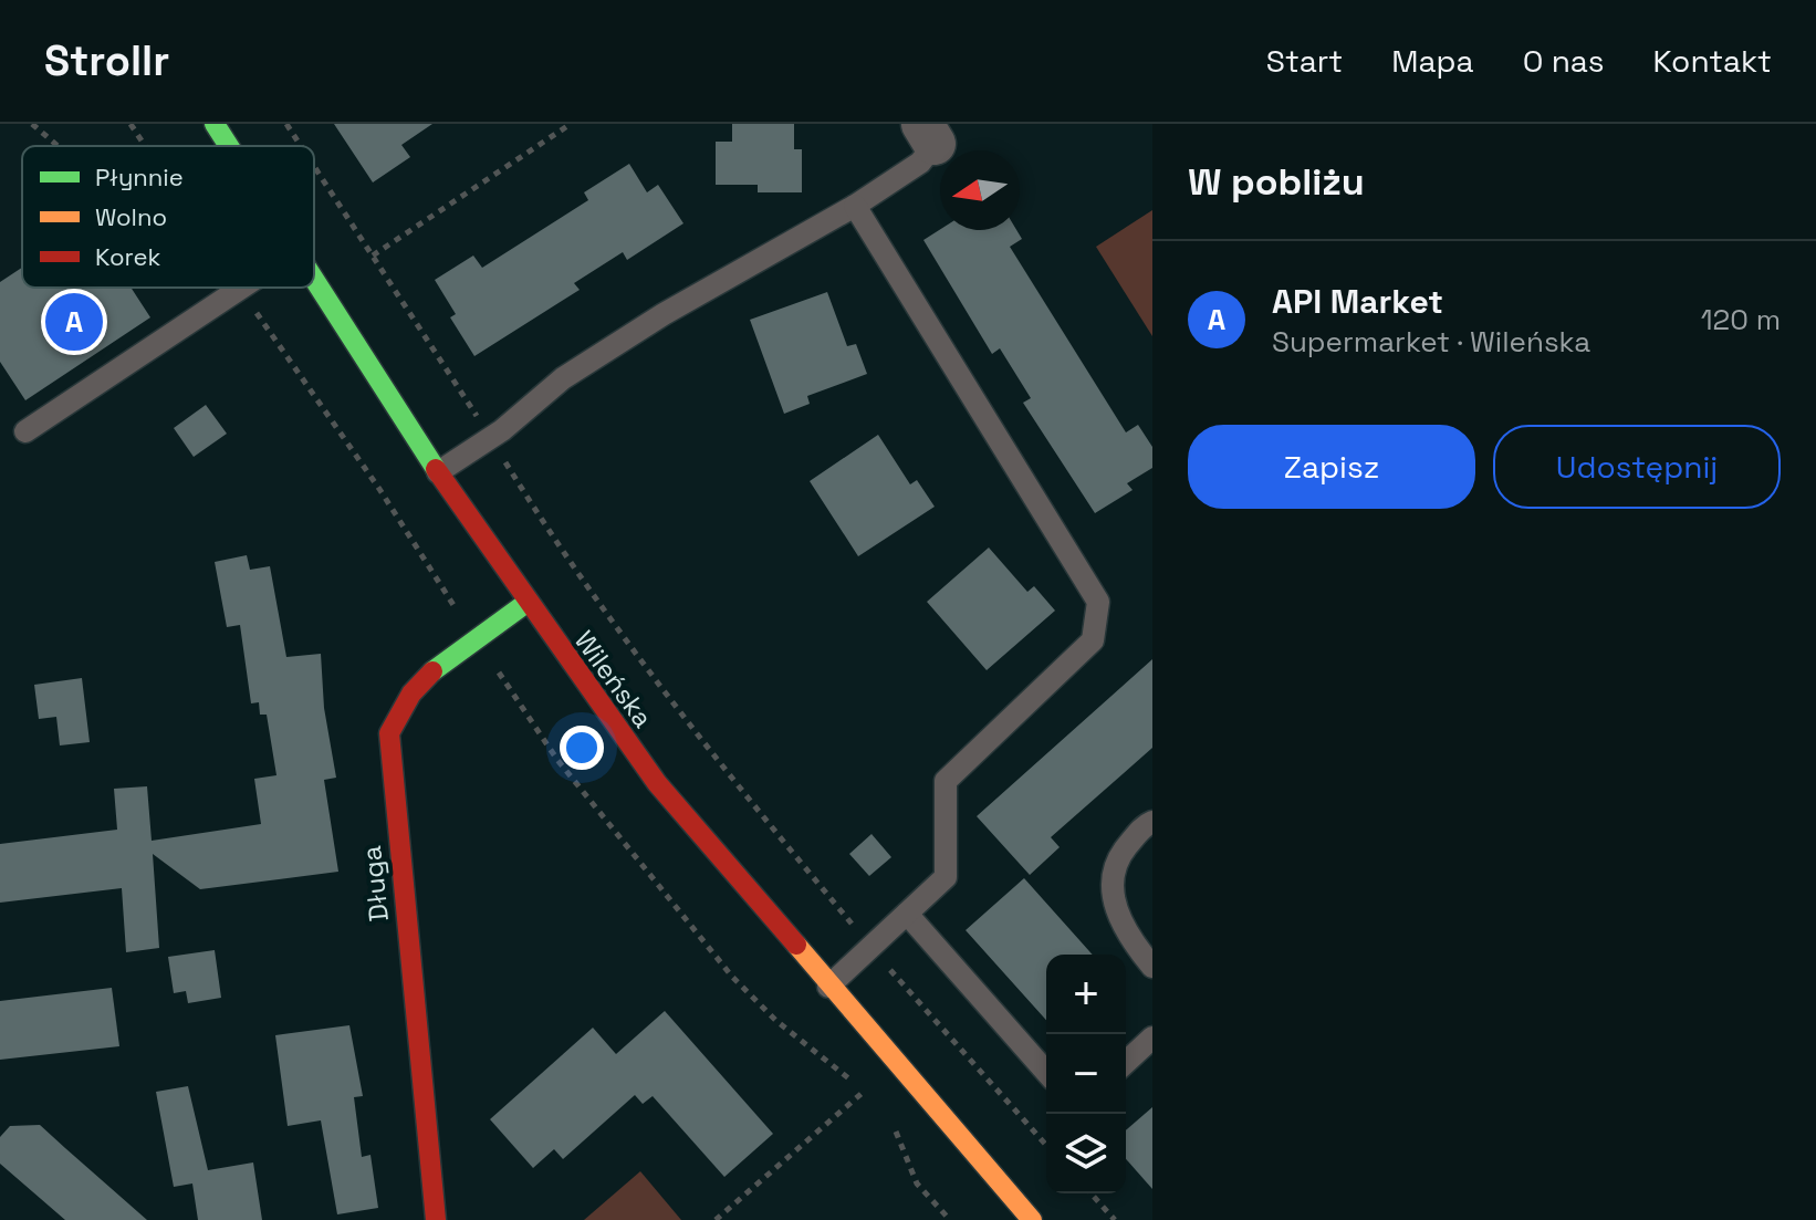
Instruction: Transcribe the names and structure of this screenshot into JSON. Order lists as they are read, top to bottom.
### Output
{
  "streets": {
    "street": ["Wileńska", "Długa"]
  },
  "crossings": [
    ["Wileńska", "Długa"]
  ],
  "legend": ["Płynnie", "Wolno", "Korek"],
  "north": "left",
  "page": {
    "header": "Strollr",
    "nav": [
      "Start",
      "Mapa",
      "O nas",
      "Kontakt"
    ],
    "heading": "W pobliżu",
    "list": [
      {
        "mark": "A",
        "name": "API Market",
        "note": "Supermarket · Wileńska",
        "value": "120 m"
      }
    ],
    "pins": "A",
    "buttons": ["Zapisz", "Udostępnij"],
    "map_buttons": ["+", "−"]
  }
}
